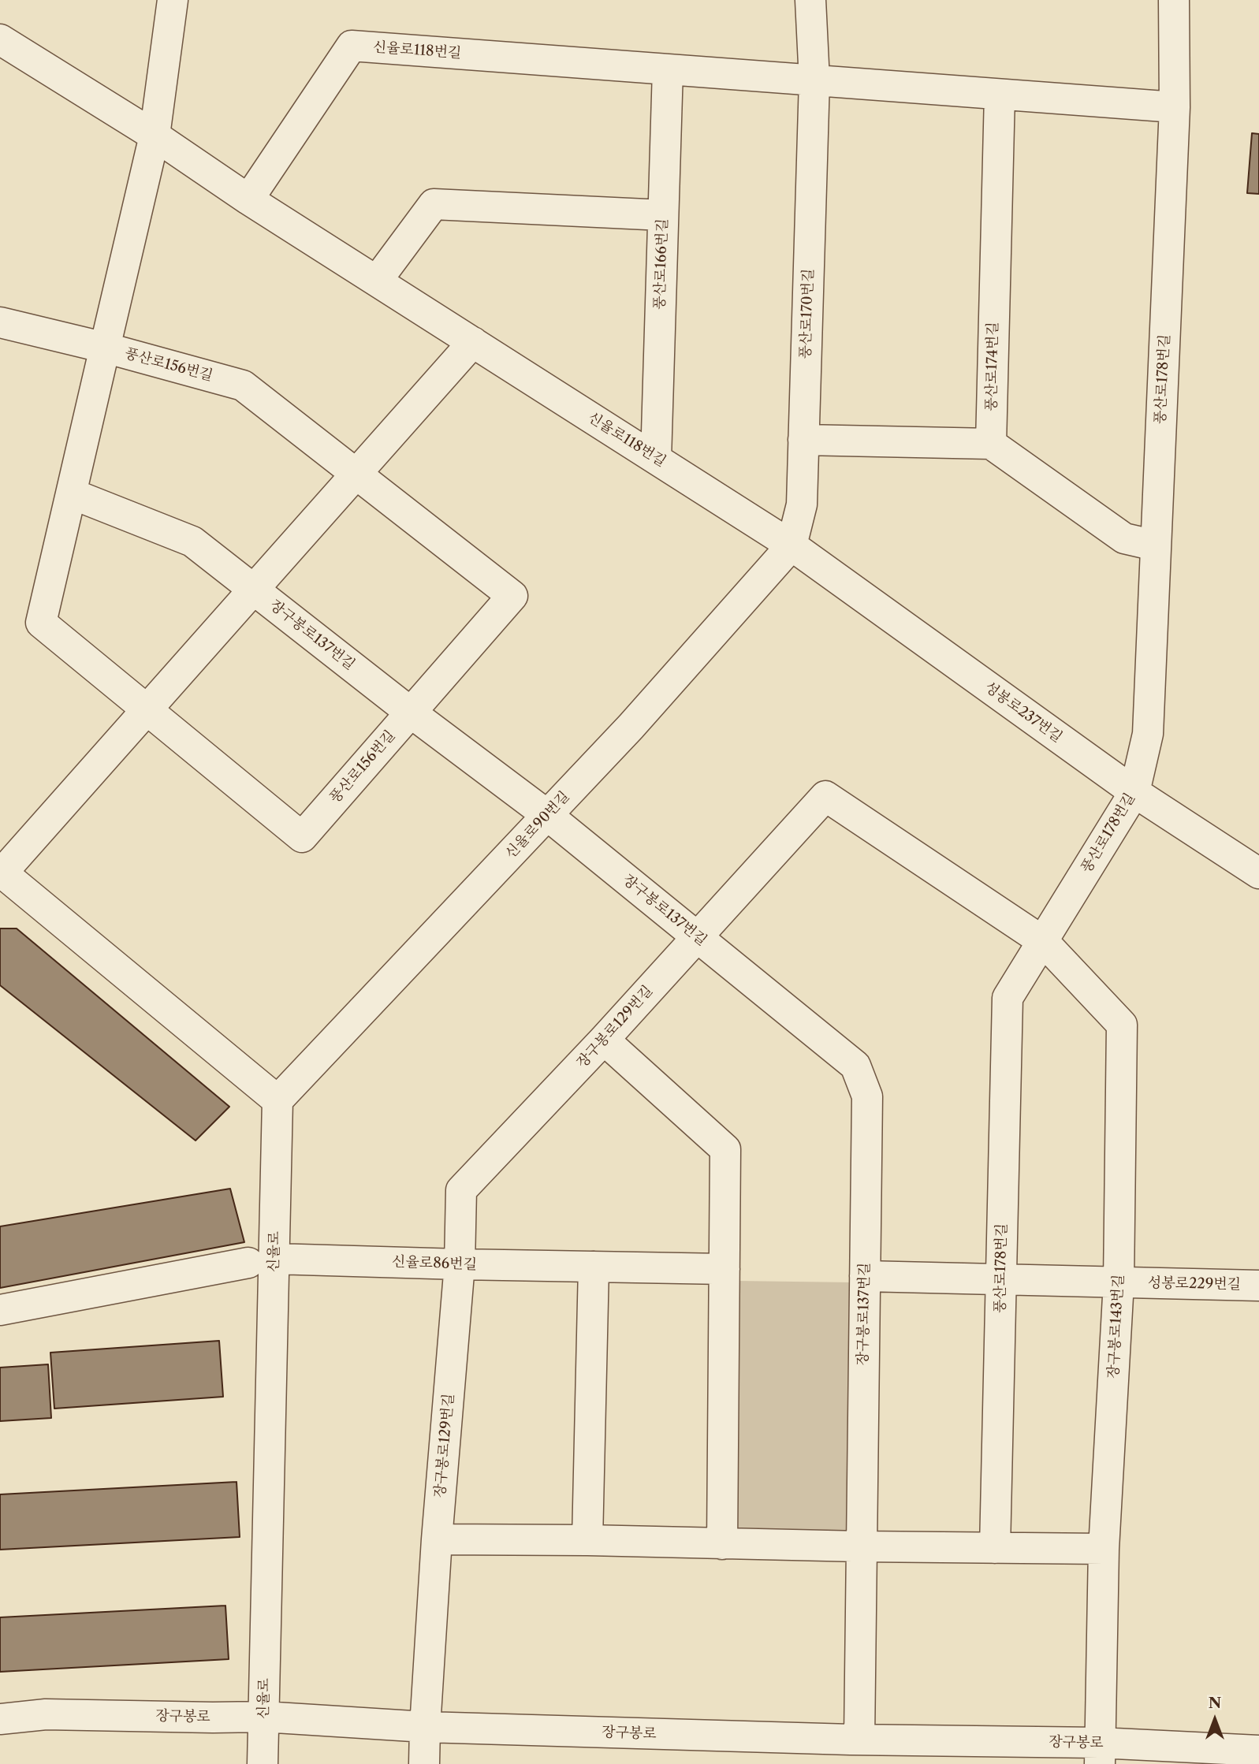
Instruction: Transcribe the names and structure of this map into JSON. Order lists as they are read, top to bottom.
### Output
{
  "streets": {
    "street": [
      "신율로118번길",
      "풍산로166번길",
      "풍산로170번길",
      "풍산로156번길",
      "풍산로174번길",
      "풍산로178번길",
      "장구봉로137번길",
      "성봉로237번길",
      "신율로90번길",
      "장구봉로129번길",
      "신율로",
      "신율로86번길",
      "성봉로229번길",
      "장구봉로143번길",
      "장구봉로"
    ]
  },
  "crossings": [
    ["신율로118번길", "풍산로166번길"],
    ["신율로118번길", "풍산로170번길"],
    ["신율로118번길", "풍산로156번길"],
    ["신율로118번길", "성봉로237번길"],
    ["신율로118번길", "신율로90번길"],
    ["풍산로170번길", "성봉로237번길"],
    ["풍산로170번길", "신율로90번길"],
    ["풍산로156번길", "장구봉로137번길"],
    ["풍산로178번길", "성봉로237번길"],
    ["풍산로178번길", "장구봉로129번길"],
    ["풍산로178번길", "성봉로229번길"],
    ["풍산로178번길", "장구봉로143번길"],
    ["장구봉로137번길", "신율로90번길"],
    ["장구봉로137번길", "장구봉로129번길"],
    ["장구봉로137번길", "성봉로229번길"],
    ["장구봉로137번길", "장구봉로"],
    ["성봉로237번길", "신율로90번길"],
    ["신율로90번길", "신율로"],
    ["장구봉로129번길", "신율로86번길"],
    ["장구봉로129번길", "장구봉로143번길"],
    ["장구봉로129번길", "장구봉로"],
    ["신율로", "신율로86번길"],
    ["신율로", "장구봉로"],
    ["성봉로229번길", "장구봉로143번길"],
    ["장구봉로143번길", "장구봉로"]
  ],
  "north": "top"
}
